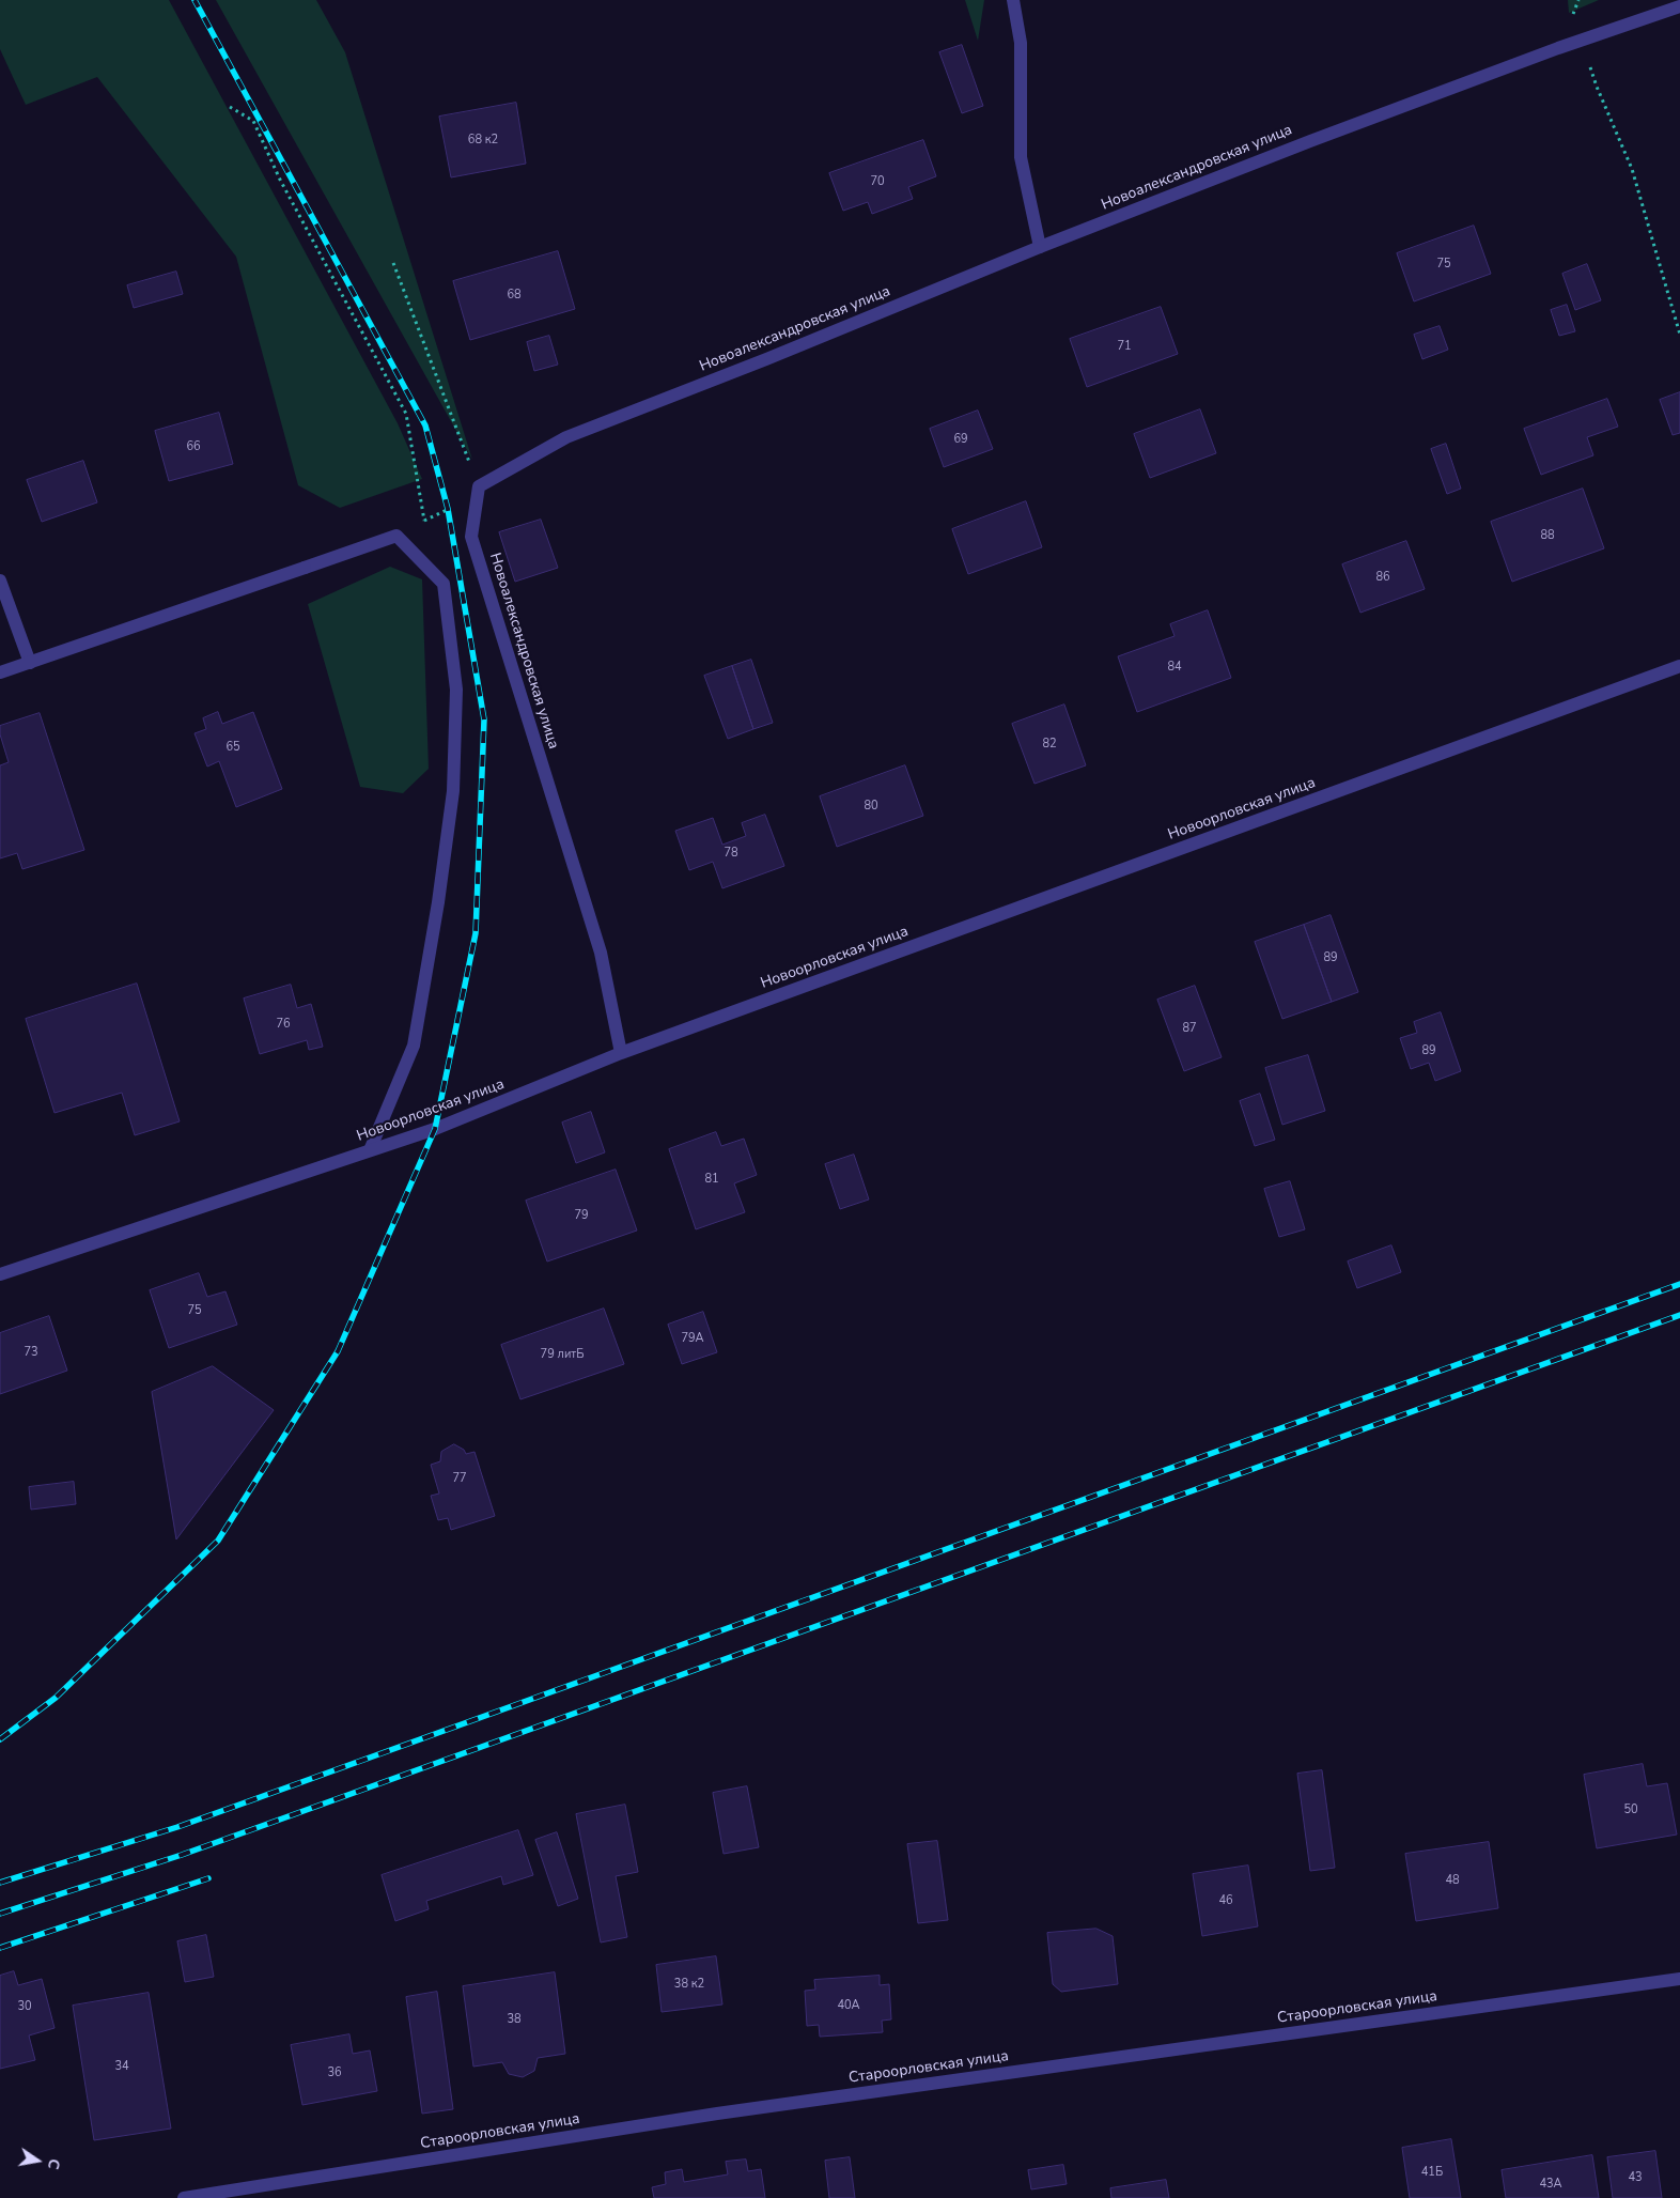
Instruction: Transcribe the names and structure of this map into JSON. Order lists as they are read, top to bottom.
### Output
{
  "streets": {
    "street": ["Новоалександровская улица", "Новоорловская улица", "Староорловская улица"]
  },
  "crossings": [
    ["Новоалександровская улица", "Новоорловская улица"]
  ],
  "house_numbers": [
    "68 к2",
    "70",
    "75",
    "68",
    "71",
    "69",
    "66",
    "88",
    "86",
    "84",
    "82",
    "65",
    "80",
    "78",
    "89",
    "76",
    "87",
    "89",
    "81",
    "79",
    "75",
    "79А",
    "73",
    "79 литБ",
    "77",
    "50",
    "48",
    "46",
    "38 к2",
    "40А",
    "30",
    "38",
    "34",
    "36",
    "41Б",
    "43",
    "43А"
  ],
  "north": "right"
}
